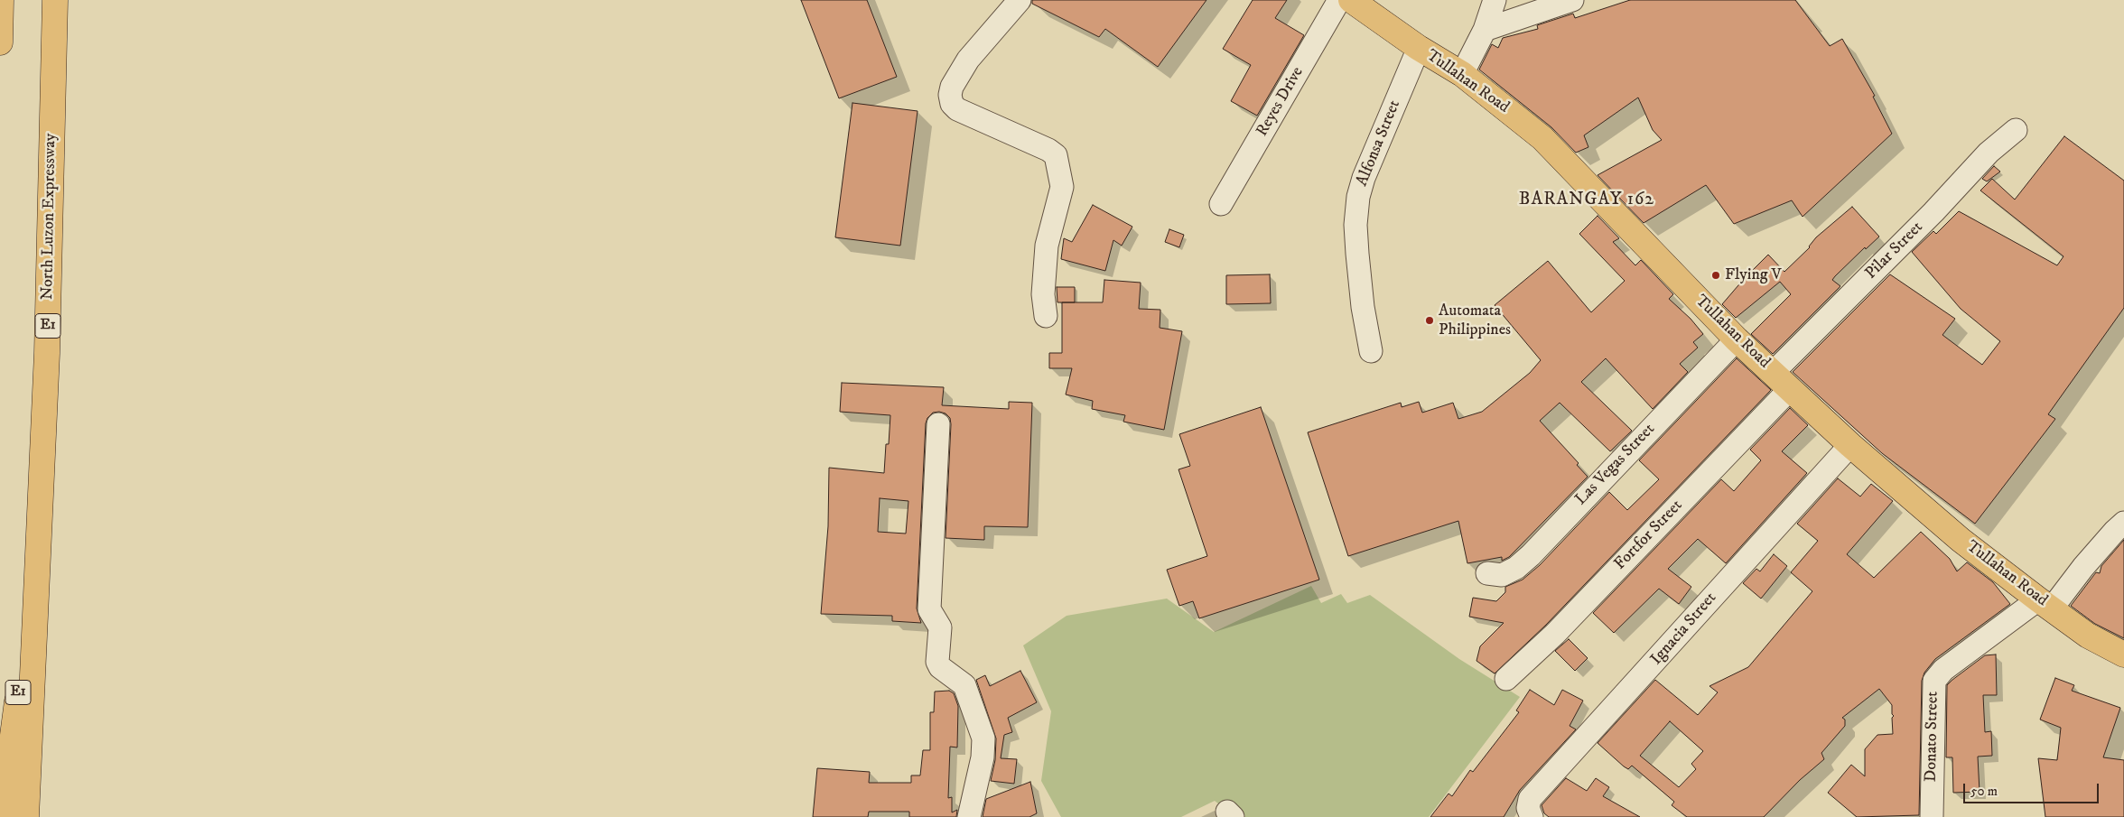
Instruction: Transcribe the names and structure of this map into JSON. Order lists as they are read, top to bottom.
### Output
{
  "streets": {
    "main road": ["Tullahan Road", "North Luzon Expressway", "E1"],
    "street": [
      "Reyes Drive",
      "Alfonsa Street",
      "Pilar Street",
      "Las Vegas Street",
      "Fortfor Street",
      "Ignacia Street",
      "Donato Street"
    ]
  },
  "crossings": [
    ["Tullahan Road", "Alfonsa Street"],
    ["Tullahan Road", "Pilar Street"],
    ["Tullahan Road", "Las Vegas Street"],
    ["Tullahan Road", "Fortfor Street"],
    ["Tullahan Road", "Ignacia Street"],
    ["Tullahan Road", "Donato Street"]
  ],
  "districts": ["BARANGAY 162"],
  "places": ["Flying V", "Automata Philippines"],
  "scale_bar": "50 m"
}
